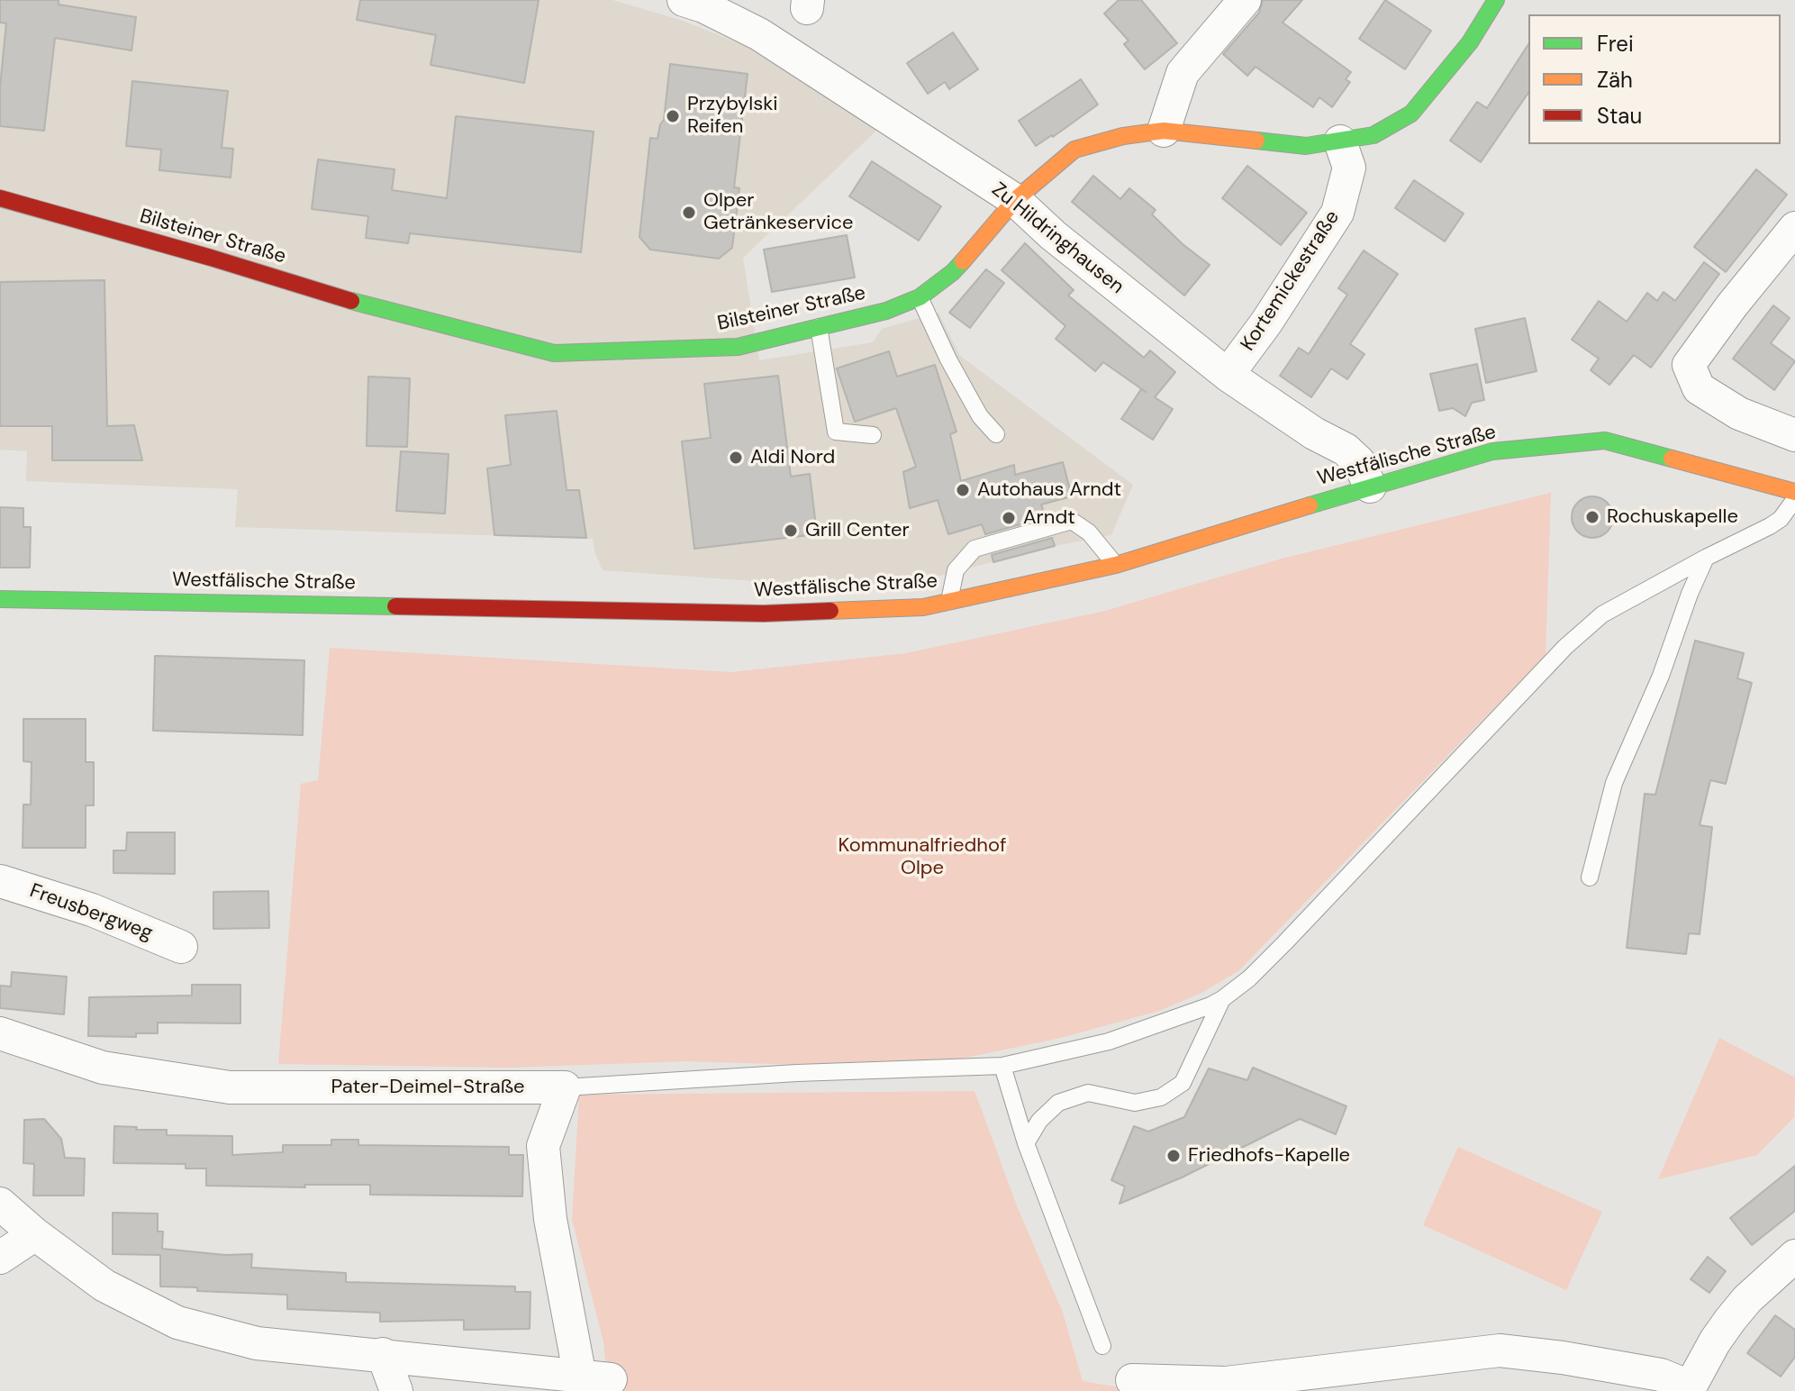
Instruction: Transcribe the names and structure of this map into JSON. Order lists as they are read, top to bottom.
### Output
{
  "streets": {
    "street": [
      "Bilsteiner Straße",
      "Zu Hildringhausen",
      "Kortemickestraße",
      "Westfälische Straße",
      "Freusbergweg",
      "Pater-Deimel-Straße"
    ]
  },
  "crossings": [
    ["Bilsteiner Straße", "Zu Hildringhausen"],
    ["Bilsteiner Straße", "Kortemickestraße"],
    ["Zu Hildringhausen", "Kortemickestraße"],
    ["Zu Hildringhausen", "Westfälische Straße"]
  ],
  "parks": ["Kommunalfriedhof Olpe"],
  "places": [
    "Przybylski Reifen",
    "Olper Getränkeservice",
    "Aldi Nord",
    "Autohaus Arndt",
    "Rochuskapelle",
    "Arndt",
    "Grill Center",
    "Friedhofs-Kapelle"
  ],
  "legend": ["Frei", "Zäh", "Stau"]
}
